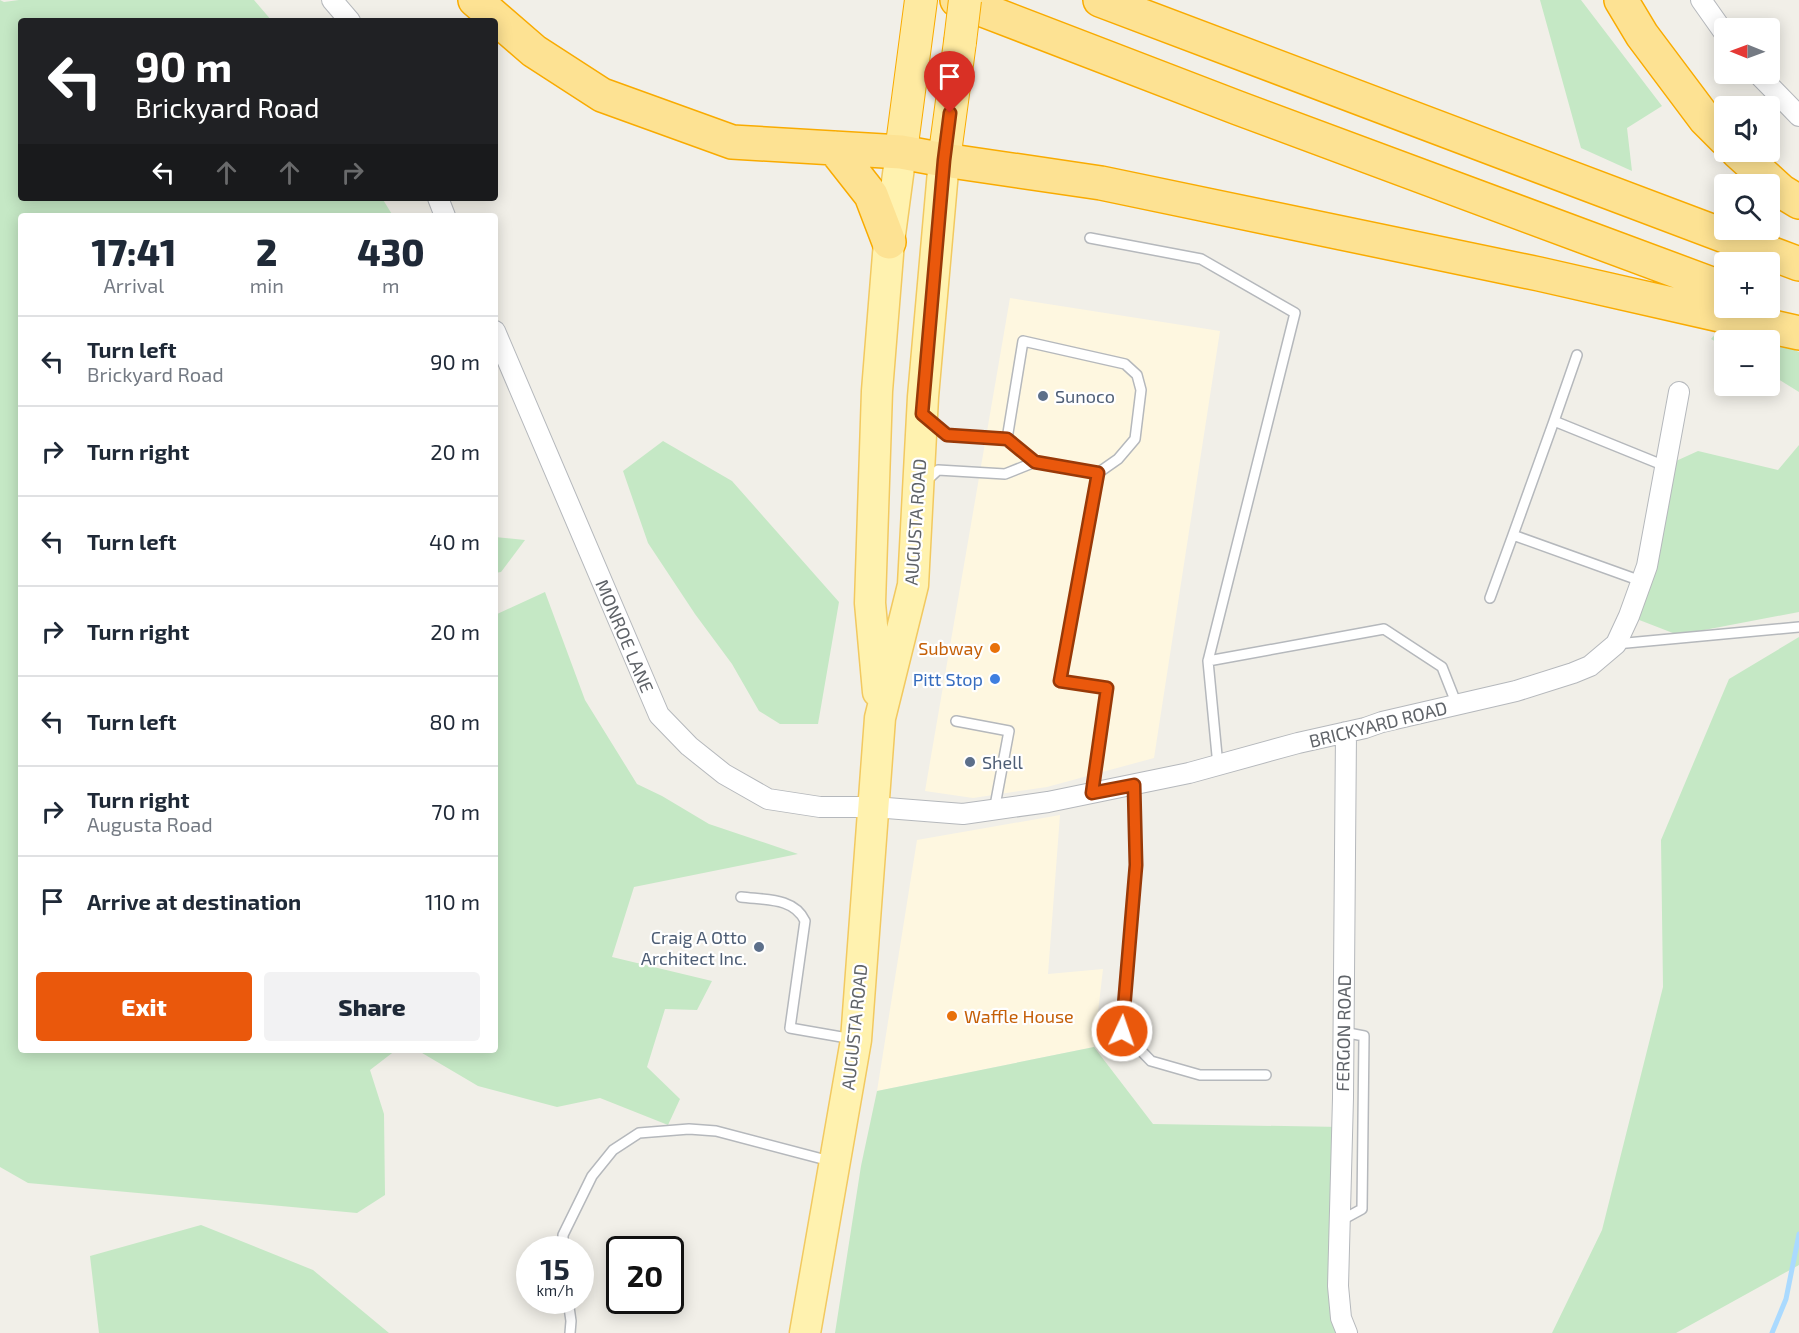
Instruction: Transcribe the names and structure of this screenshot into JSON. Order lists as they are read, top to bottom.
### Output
{
  "streets": {
    "highway": ["AUGUSTA ROAD"],
    "street": ["MONROE LANE", "BRICKYARD ROAD", "FERGON ROAD"]
  },
  "crossings": [
    ["AUGUSTA ROAD", "MONROE LANE"],
    ["AUGUSTA ROAD", "BRICKYARD ROAD"],
    ["MONROE LANE", "BRICKYARD ROAD"],
    ["BRICKYARD ROAD", "FERGON ROAD"]
  ],
  "places": [
    "Sunoco",
    "Subway",
    "Pitt Stop",
    "Shell",
    "Craig A Otto Architect Inc.",
    "Waffle House"
  ],
  "north": "left",
  "page": {
    "map_buttons": ["+", "−"],
    "turn": ["90 m", "Brickyard Road"],
    "eta": [
      "17:41",
      "Arrival",
      "2",
      "min",
      "430",
      "m"
    ],
    "list": [
      {
        "name": "Turn left",
        "note": "Brickyard Road",
        "value": "90 m"
      },
      {
        "name": "Turn right",
        "value": "20 m"
      },
      {
        "name": "Turn left",
        "value": "40 m"
      },
      {
        "name": "Turn right",
        "value": "20 m"
      },
      {
        "name": "Turn left",
        "value": "80 m"
      },
      {
        "name": "Turn right",
        "note": "Augusta Road",
        "value": "70 m"
      },
      {
        "name": "Arrive at destination",
        "value": "110 m"
      }
    ],
    "buttons": ["Exit", "Share"],
    "speed": "15 km/h",
    "limit": "20"
  }
}
